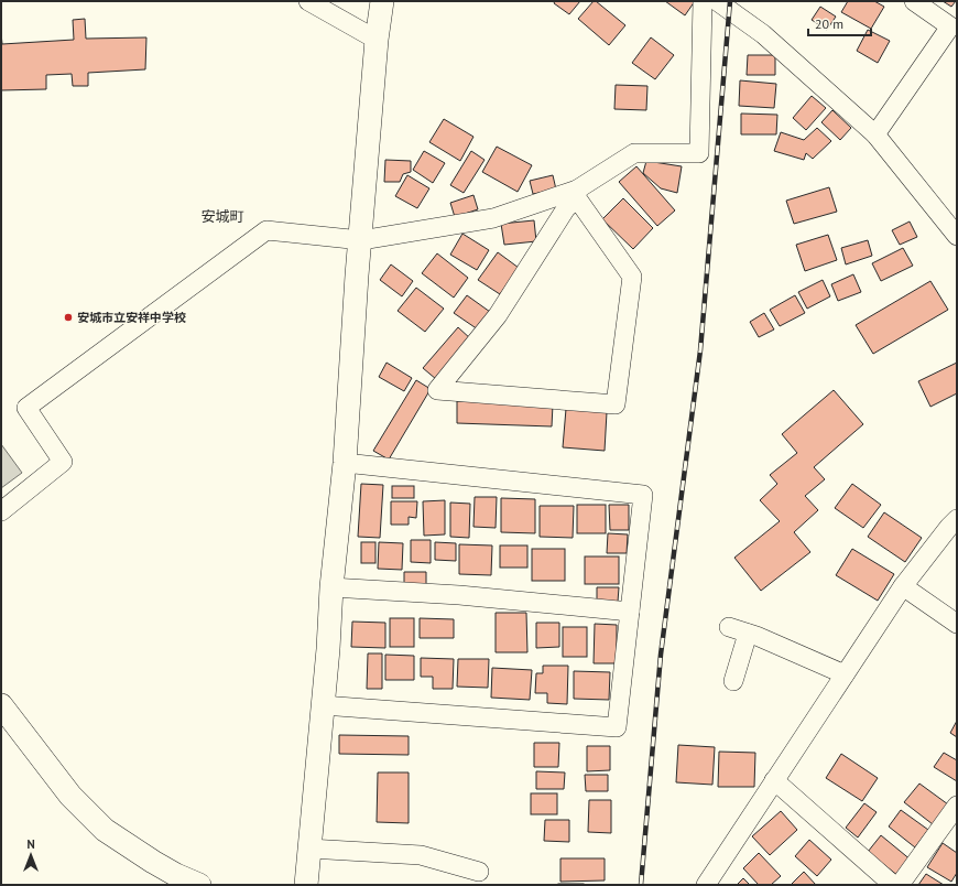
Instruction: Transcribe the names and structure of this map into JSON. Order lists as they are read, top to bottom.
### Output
{
  "districts": ["安城町"],
  "places": ["安城市立安祥中学校"],
  "scale_bar": "20 m",
  "north": "top"
}
